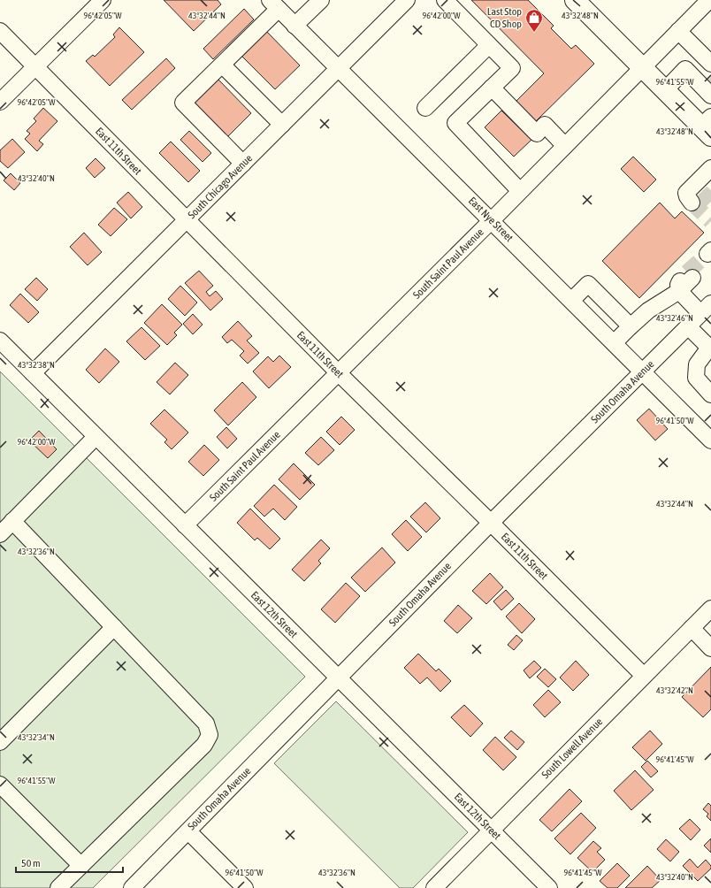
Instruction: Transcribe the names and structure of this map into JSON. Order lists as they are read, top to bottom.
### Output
{
  "streets": {
    "street": [
      "East 11th Street",
      "South Chicago Avenue",
      "East Nye Street",
      "South Saint Paul Avenue",
      "South Omaha Avenue",
      "East 12th Street",
      "South Lowell Avenue"
    ]
  },
  "crossings": [
    ["East 11th Street", "South Chicago Avenue"],
    ["East 11th Street", "South Saint Paul Avenue"],
    ["East 11th Street", "South Omaha Avenue"],
    ["East 11th Street", "South Lowell Avenue"],
    ["South Chicago Avenue", "East Nye Street"],
    ["South Chicago Avenue", "East 12th Street"],
    ["East Nye Street", "South Saint Paul Avenue"],
    ["East Nye Street", "South Omaha Avenue"],
    ["South Saint Paul Avenue", "East 12th Street"],
    ["South Omaha Avenue", "East 12th Street"],
    ["East 12th Street", "South Lowell Avenue"]
  ],
  "places": {
    "shop": ["Last Stop CD Shop"]
  },
  "scale_bar": "50 m",
  "coordinates": [
    "43°32'48\"N",
    "96°42'05\"W",
    "43°32'44\"N",
    "96°42'00\"W",
    "96°41'55\"W",
    "43°32'40\"N",
    "43°32'46\"N",
    "43°32'38\"N",
    "96°41'50\"W",
    "43°32'36\"N",
    "43°32'42\"N",
    "43°32'34\"N",
    "96°41'45\"W"
  ]
}
